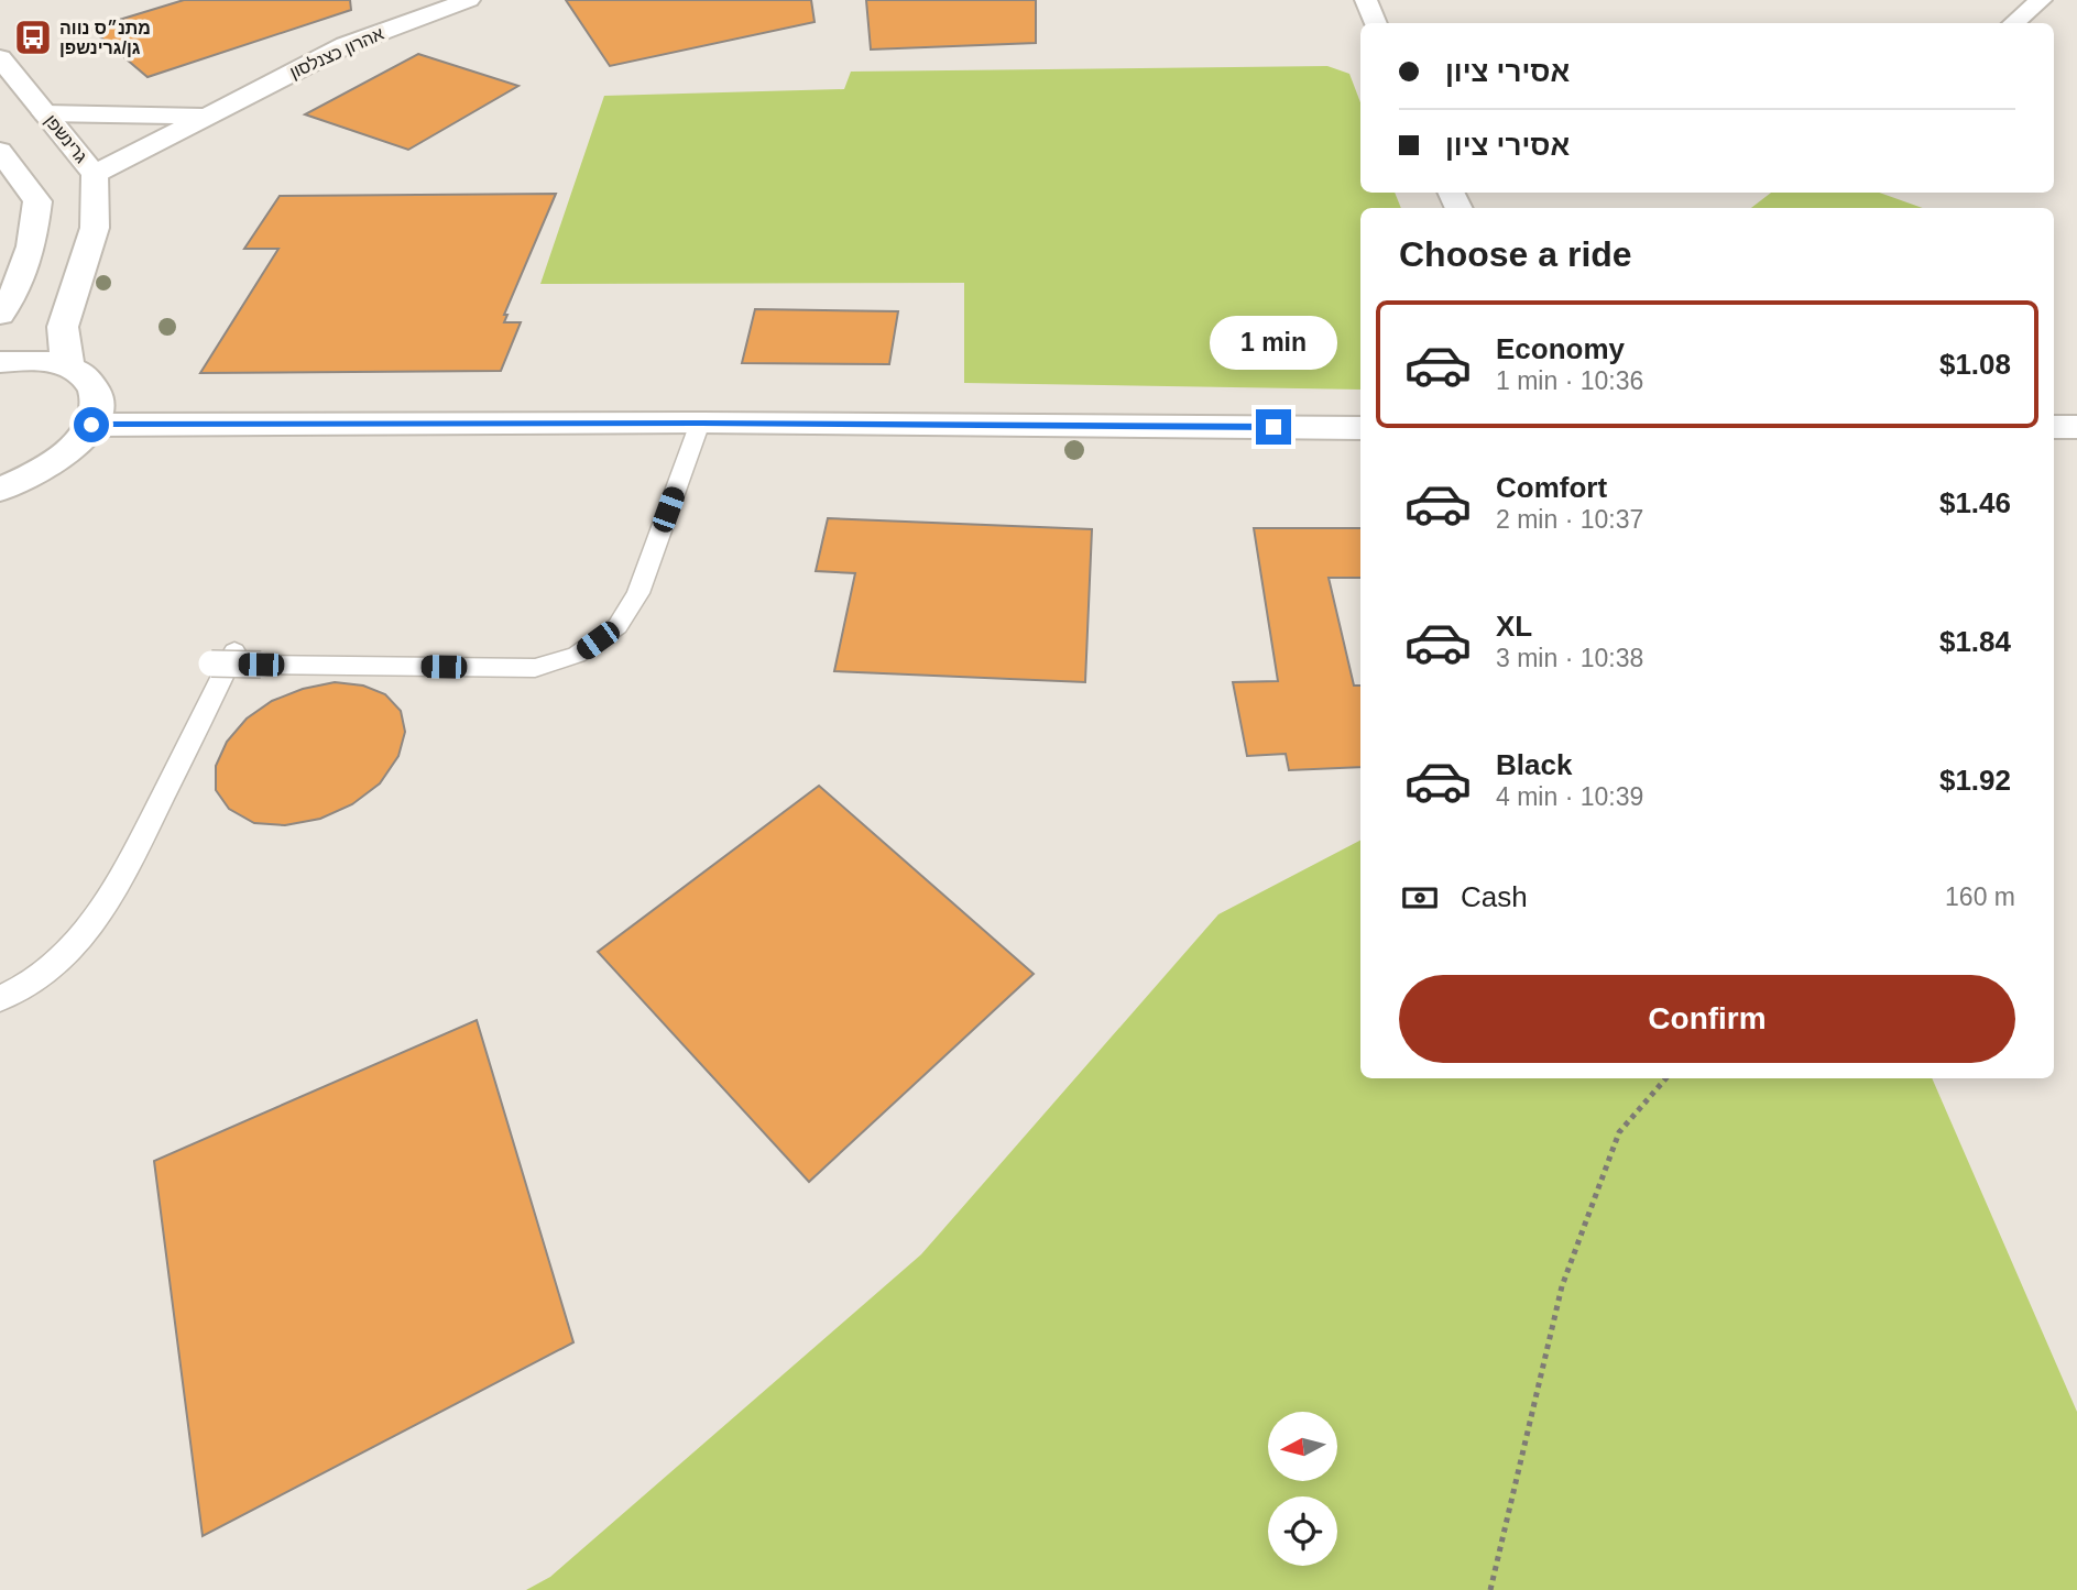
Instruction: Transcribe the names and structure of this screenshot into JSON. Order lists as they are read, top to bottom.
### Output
{
  "streets": {
    "street": ["אהרון כצנלסון", "גרינשפן"]
  },
  "crossings": [
    ["אהרון כצנלסון", "גרינשפן"]
  ],
  "places": {
    "bus stop": ["מתנ״ס נווה גן/גרינשפן"]
  },
  "north": "left",
  "page": {
    "banner": ["אסירי ציון", "אסירי ציון"],
    "heading": "Choose a ride",
    "list": [
      {
        "name": "Economy",
        "note": "1 min · 10:36",
        "value": "$1.08"
      },
      {
        "name": "Comfort",
        "note": "2 min · 10:37",
        "value": "$1.46"
      },
      {
        "name": "XL",
        "note": "3 min · 10:38",
        "value": "$1.84"
      },
      {
        "name": "Black",
        "note": "4 min · 10:39",
        "value": "$1.92"
      }
    ],
    "bubble": "1 min",
    "pay": ["Cash", "160 m"],
    "buttons": "Confirm"
  }
}
